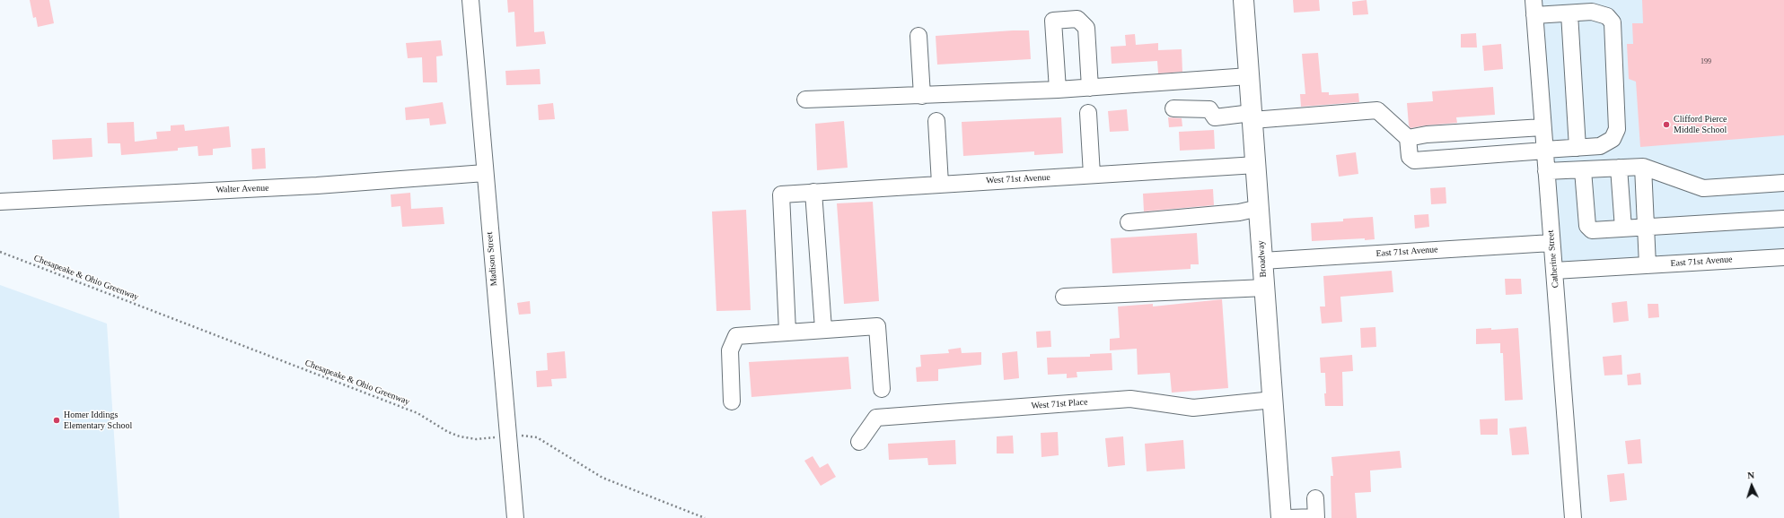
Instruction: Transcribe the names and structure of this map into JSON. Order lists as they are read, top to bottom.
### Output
{
  "streets": {
    "main road": ["Broadway"],
    "street": [
      "West 71st Avenue",
      "Walter Avenue",
      "East 71st Avenue",
      "Madison Street",
      "Catherine Street",
      "West 71st Place"
    ],
    "path": ["Chesapeake & Ohio Greenway"]
  },
  "crossings": [
    ["West 71st Avenue", "Broadway"],
    ["Walter Avenue", "Madison Street"],
    ["East 71st Avenue", "Broadway"],
    ["East 71st Avenue", "Catherine Street"],
    ["Madison Street", "Chesapeake & Ohio Greenway"],
    ["Broadway", "West 71st Place"]
  ],
  "places": ["Clifford Pierce Middle School", "Homer Iddings Elementary School"],
  "house_numbers": ["199"],
  "north": "top"
}
